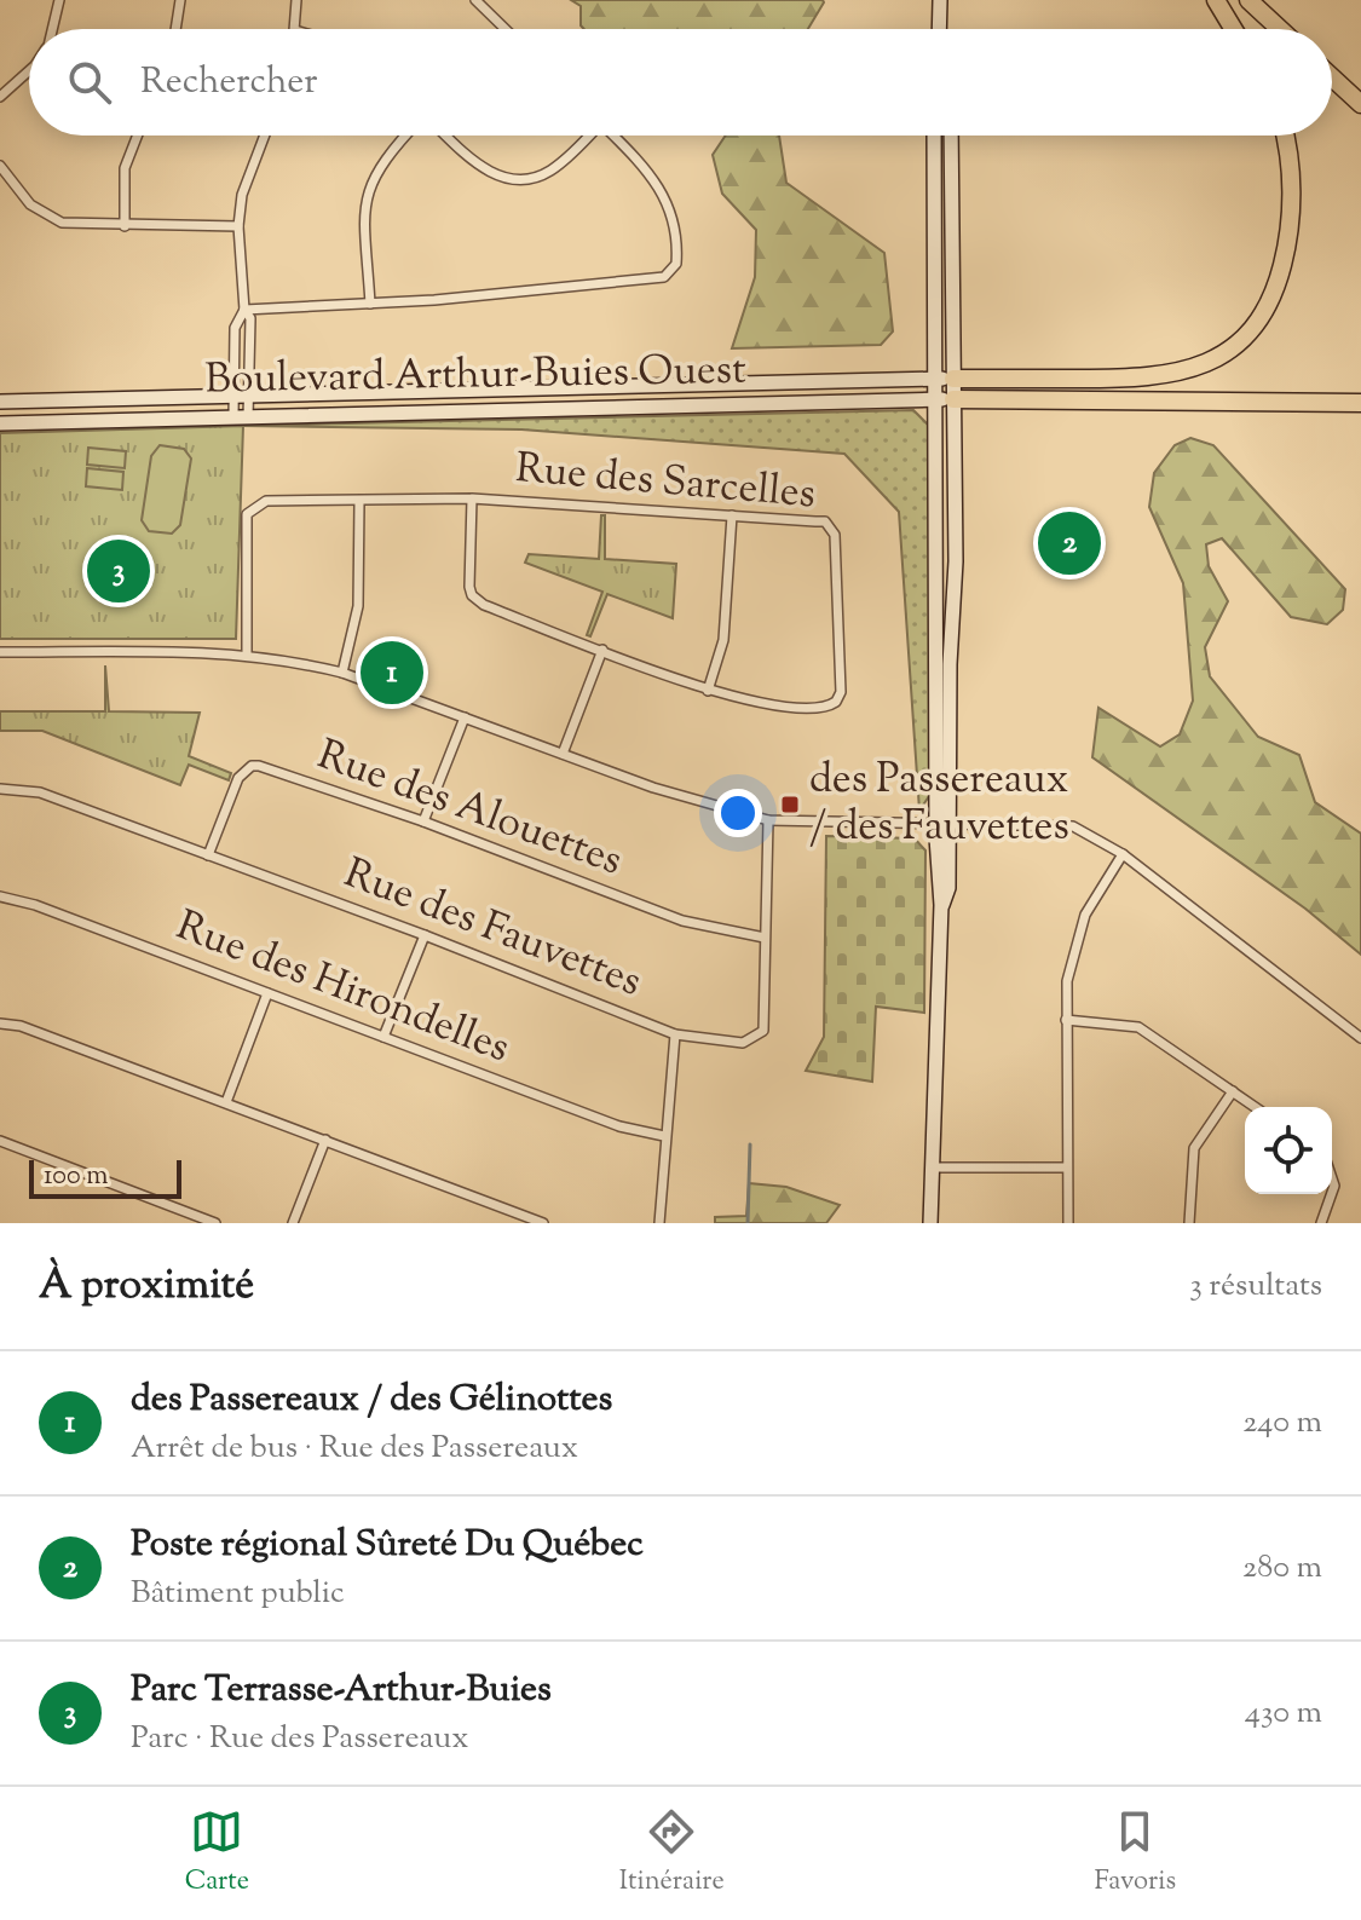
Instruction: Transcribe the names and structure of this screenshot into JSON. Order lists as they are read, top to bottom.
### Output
{
  "streets": {
    "street": [
      "Boulevard Arthur-Buies Ouest",
      "Rue des Sarcelles",
      "Rue des Alouettes",
      "Rue des Fauvettes",
      "Rue des Hirondelles"
    ]
  },
  "crossings": [
    ["Rue des Alouettes", "Rue des Fauvettes"]
  ],
  "places": {
    "transit": ["des Passereaux / des Fauvettes"]
  },
  "scale_bar": "100 m",
  "page": {
    "search": "Rechercher",
    "pins": ["2", "3", "1"],
    "scale": "100 m",
    "heading": ["À proximité", "3 résultats"],
    "list": [
      {
        "mark": "1",
        "name": "des Passereaux / des Gélinottes",
        "note": "Arrêt de bus · Rue des Passereaux",
        "value": "240 m"
      },
      {
        "mark": "2",
        "name": "Poste régional Sûreté Du Québec",
        "note": "Bâtiment public",
        "value": "280 m"
      },
      {
        "mark": "3",
        "name": "Parc Terrasse-Arthur-Buies",
        "note": "Parc · Rue des Passereaux",
        "value": "430 m"
      }
    ],
    "nav": ["Carte", "Itinéraire", "Favoris"]
  }
}
